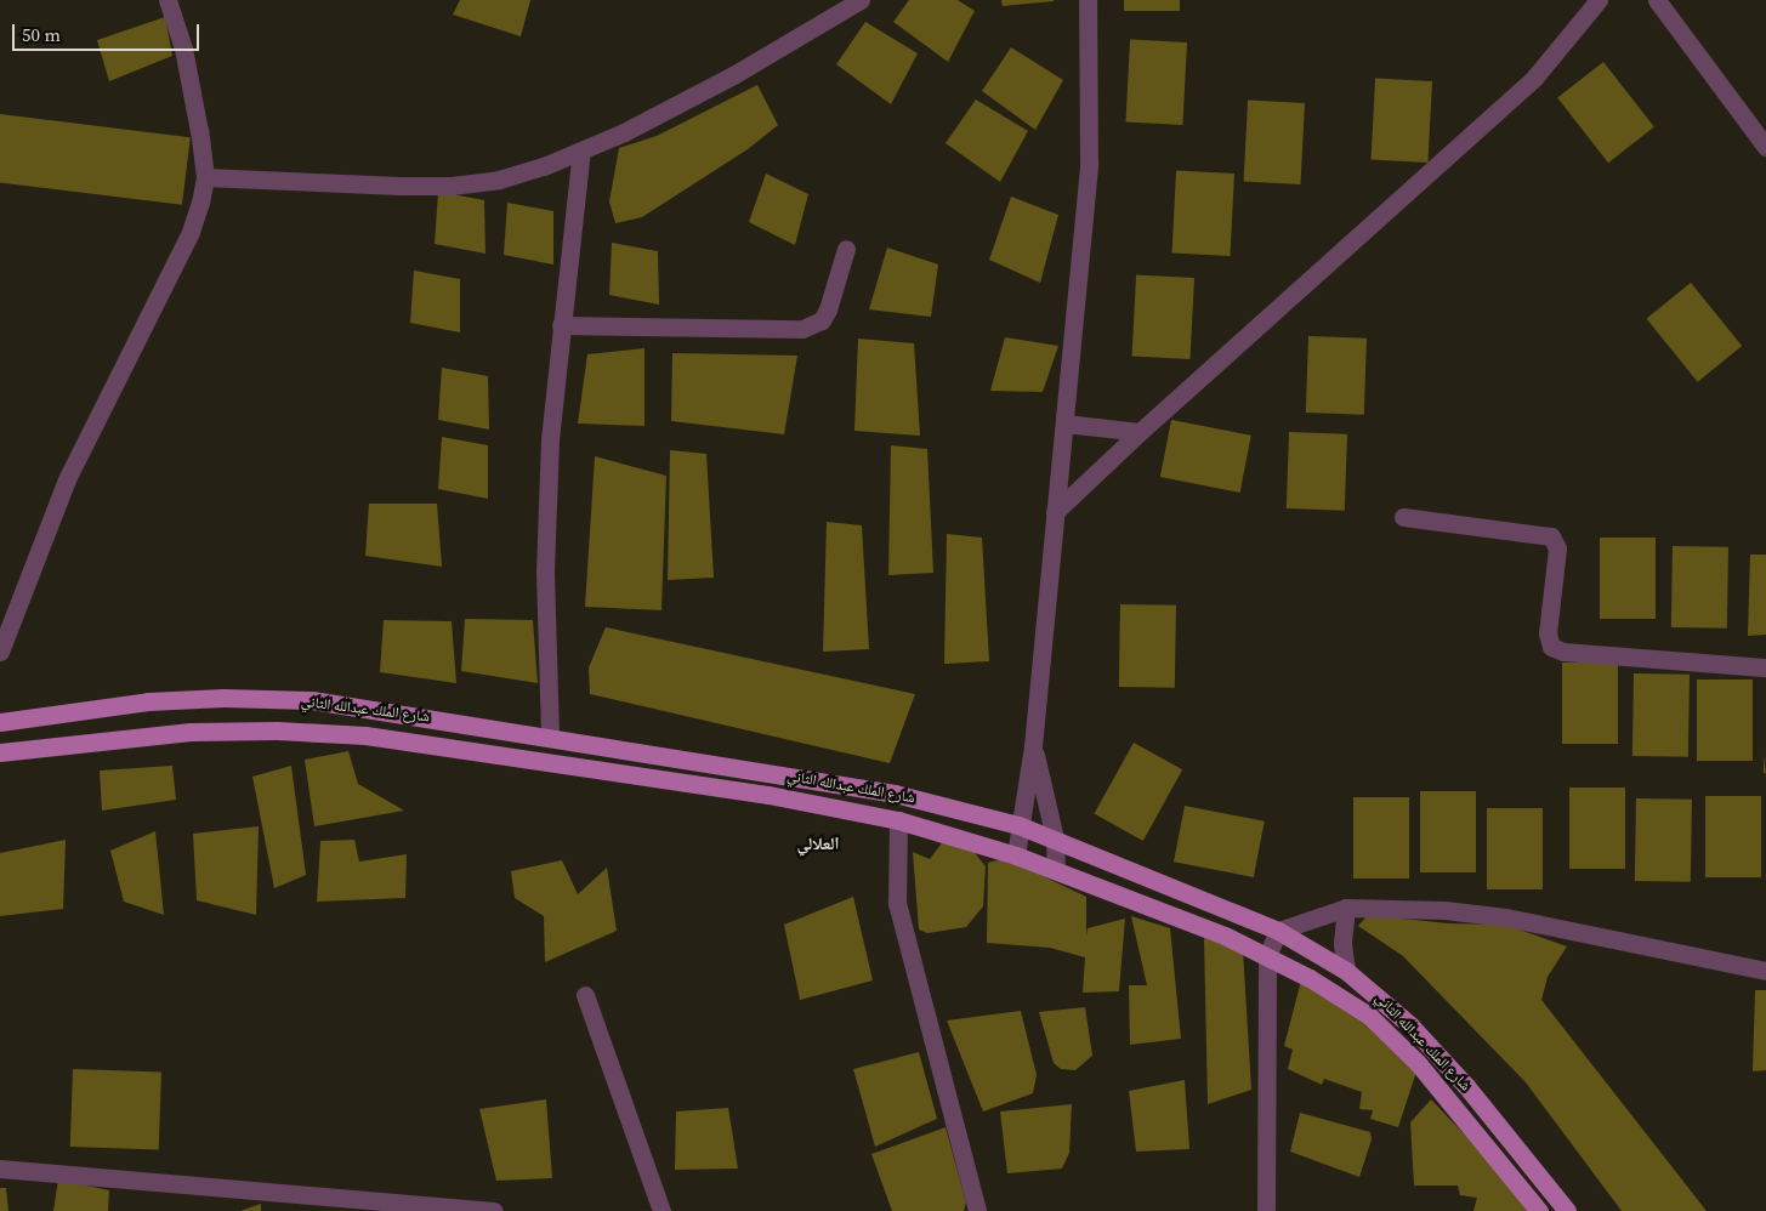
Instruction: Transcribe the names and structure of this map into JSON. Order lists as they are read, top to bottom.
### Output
{
  "streets": {
    "main road": ["شارع الملك عبدالله الثاني"]
  },
  "districts": ["العلالي"],
  "scale_bar": "50 m"
}
